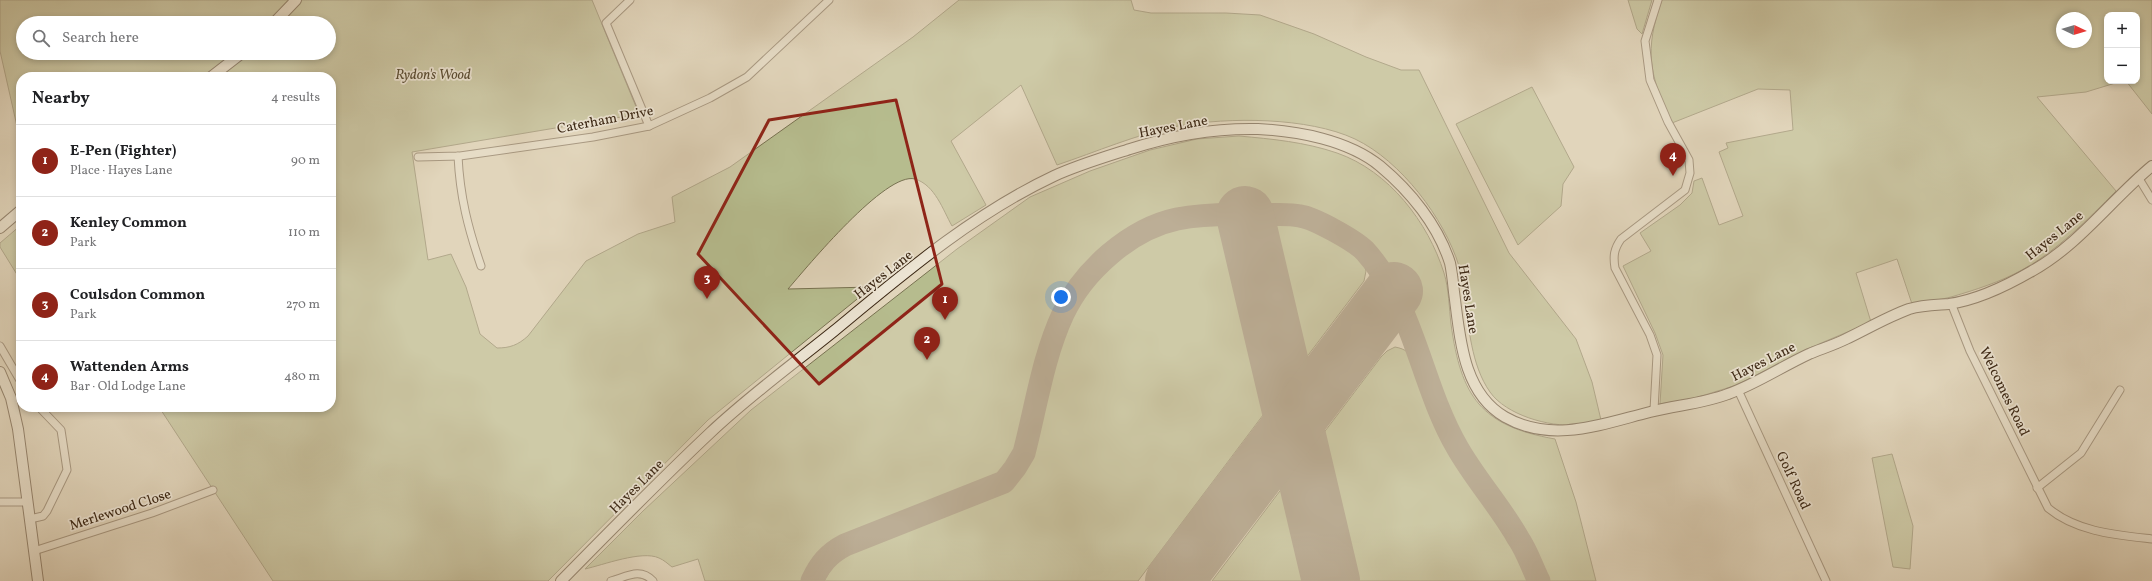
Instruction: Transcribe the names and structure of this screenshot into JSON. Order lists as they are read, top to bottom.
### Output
{
  "streets": {
    "street": [
      "Caterham Drive",
      "Hayes Lane",
      "Welcomes Road",
      "Golf Road",
      "Merlewood Close"
    ]
  },
  "crossings": [
    ["Hayes Lane", "Welcomes Road"],
    ["Hayes Lane", "Golf Road"]
  ],
  "parks": ["Rydon's Wood"],
  "north": "right",
  "page": {
    "map_buttons": ["+", "−"],
    "search": "Search here",
    "heading": ["Nearby", "4 results"],
    "list": [
      {
        "mark": "1",
        "name": "E-Pen (Fighter)",
        "note": "Place · Hayes Lane",
        "value": "90 m"
      },
      {
        "mark": "2",
        "name": "Kenley Common",
        "note": "Park",
        "value": "110 m"
      },
      {
        "mark": "3",
        "name": "Coulsdon Common",
        "note": "Park",
        "value": "270 m"
      },
      {
        "mark": "4",
        "name": "Wattenden Arms",
        "note": "Bar · Old Lodge Lane",
        "value": "480 m"
      }
    ],
    "pins": [
      "4",
      "3",
      "1",
      "2"
    ]
  }
}
